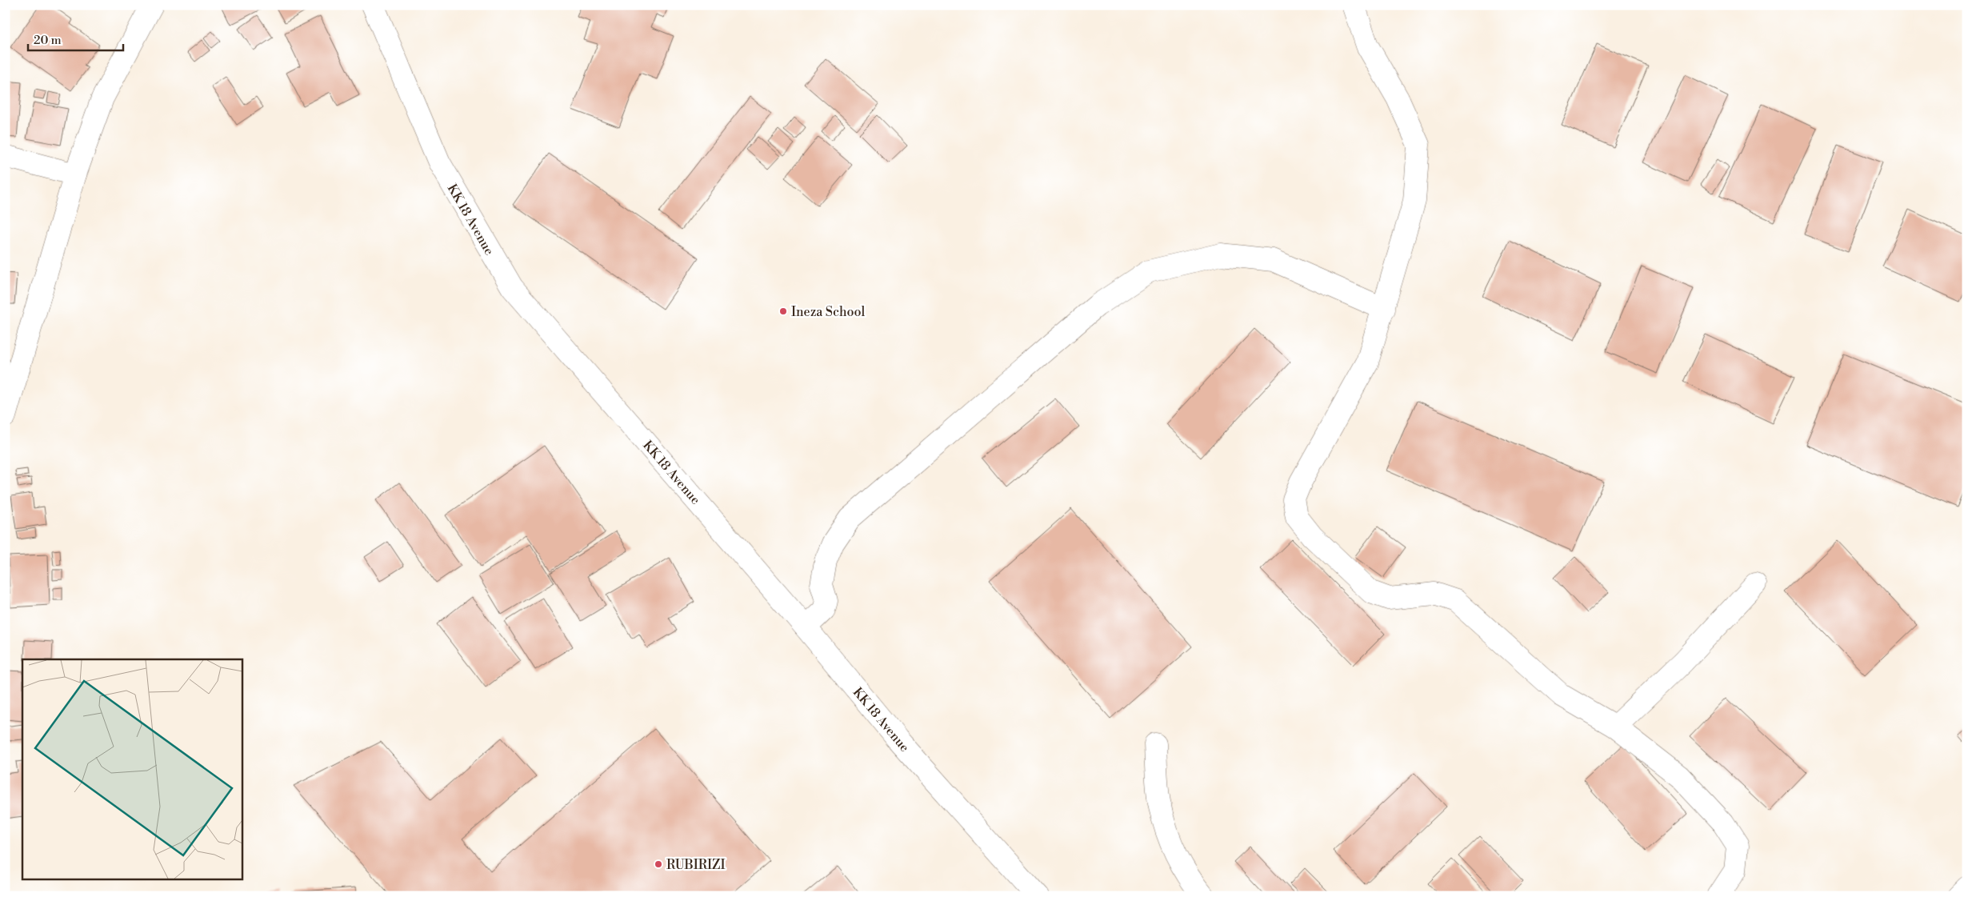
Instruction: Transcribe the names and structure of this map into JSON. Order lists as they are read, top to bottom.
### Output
{
  "streets": {
    "main road": ["KK 18 Avenue"]
  },
  "places": ["Ineza School", "RUBIRIZI"],
  "scale_bar": "20 m"
}
